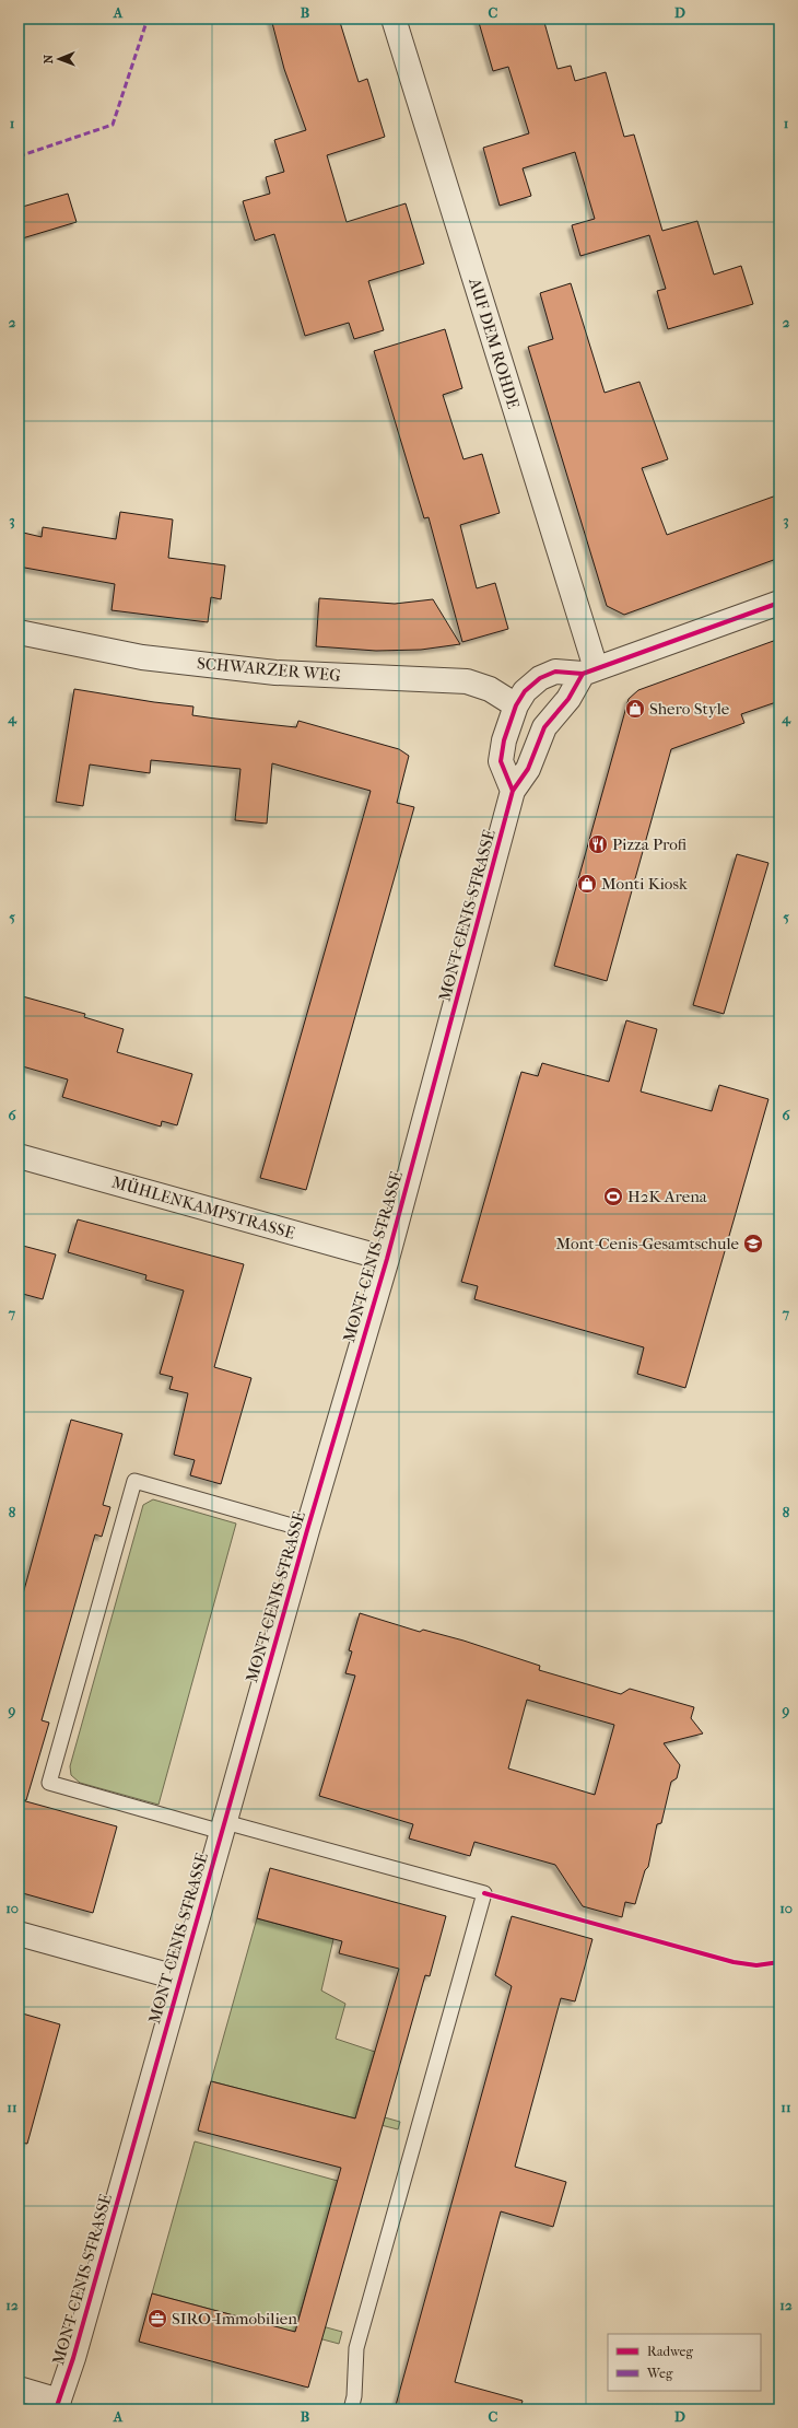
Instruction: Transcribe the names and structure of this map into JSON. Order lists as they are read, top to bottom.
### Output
{
  "streets": {
    "street": [
      "AUF DEM ROHDE",
      "SCHWARZER WEG",
      "MONT-CENIS-STRASSE",
      "MÜHLENKAMPSTRASSE"
    ]
  },
  "crossings": [
    ["AUF DEM ROHDE", "MONT-CENIS-STRASSE"],
    ["MONT-CENIS-STRASSE", "MÜHLENKAMPSTRASSE"]
  ],
  "places": {
    "shop": ["Shero Style", "Monti Kiosk"],
    "restaurant": ["Pizza Profi"],
    "sports": ["H2K Arena"],
    "school or university": ["Mont-Cenis-Gesamtschule"],
    "office": ["SIRO-Immobilien"]
  },
  "legend": ["Radweg", "Weg"],
  "north": "left",
  "grid": {
    "columns": [
      "A",
      "B",
      "C",
      "D"
    ],
    "rows": [
      "1",
      "2",
      "3",
      "4",
      "5",
      "6",
      "7",
      "8",
      "9",
      "10",
      "11",
      "12"
    ]
  }
}
